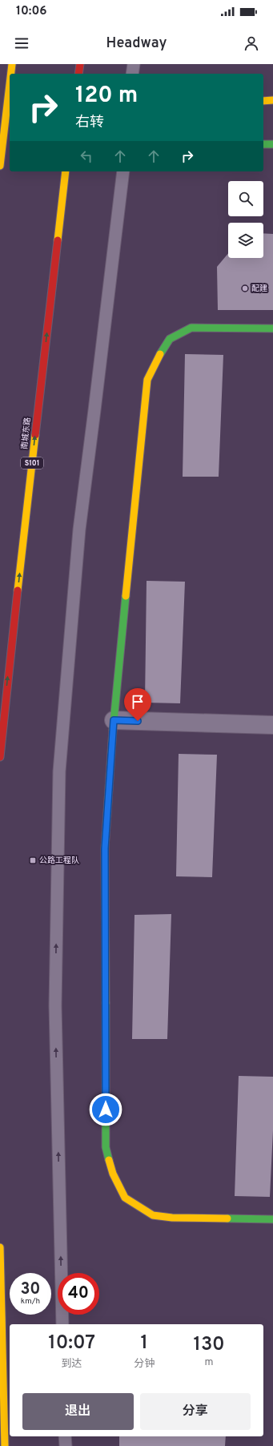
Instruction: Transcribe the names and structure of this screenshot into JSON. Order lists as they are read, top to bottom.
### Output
{
  "streets": {
    "street": ["南城东路", "S101"]
  },
  "one_way": ["南城东路"],
  "places": {
    "other": ["配建"],
    "transit": ["公路工程队"]
  },
  "page": {
    "status": "10:06",
    "header": "Headway",
    "turn": ["120 m", "右转"],
    "speed": "30 km/h",
    "limit": "40",
    "eta": [
      "10:07",
      "到达",
      "1",
      "分钟",
      "130",
      "m"
    ],
    "buttons": ["退出", "分享"]
  }
}
